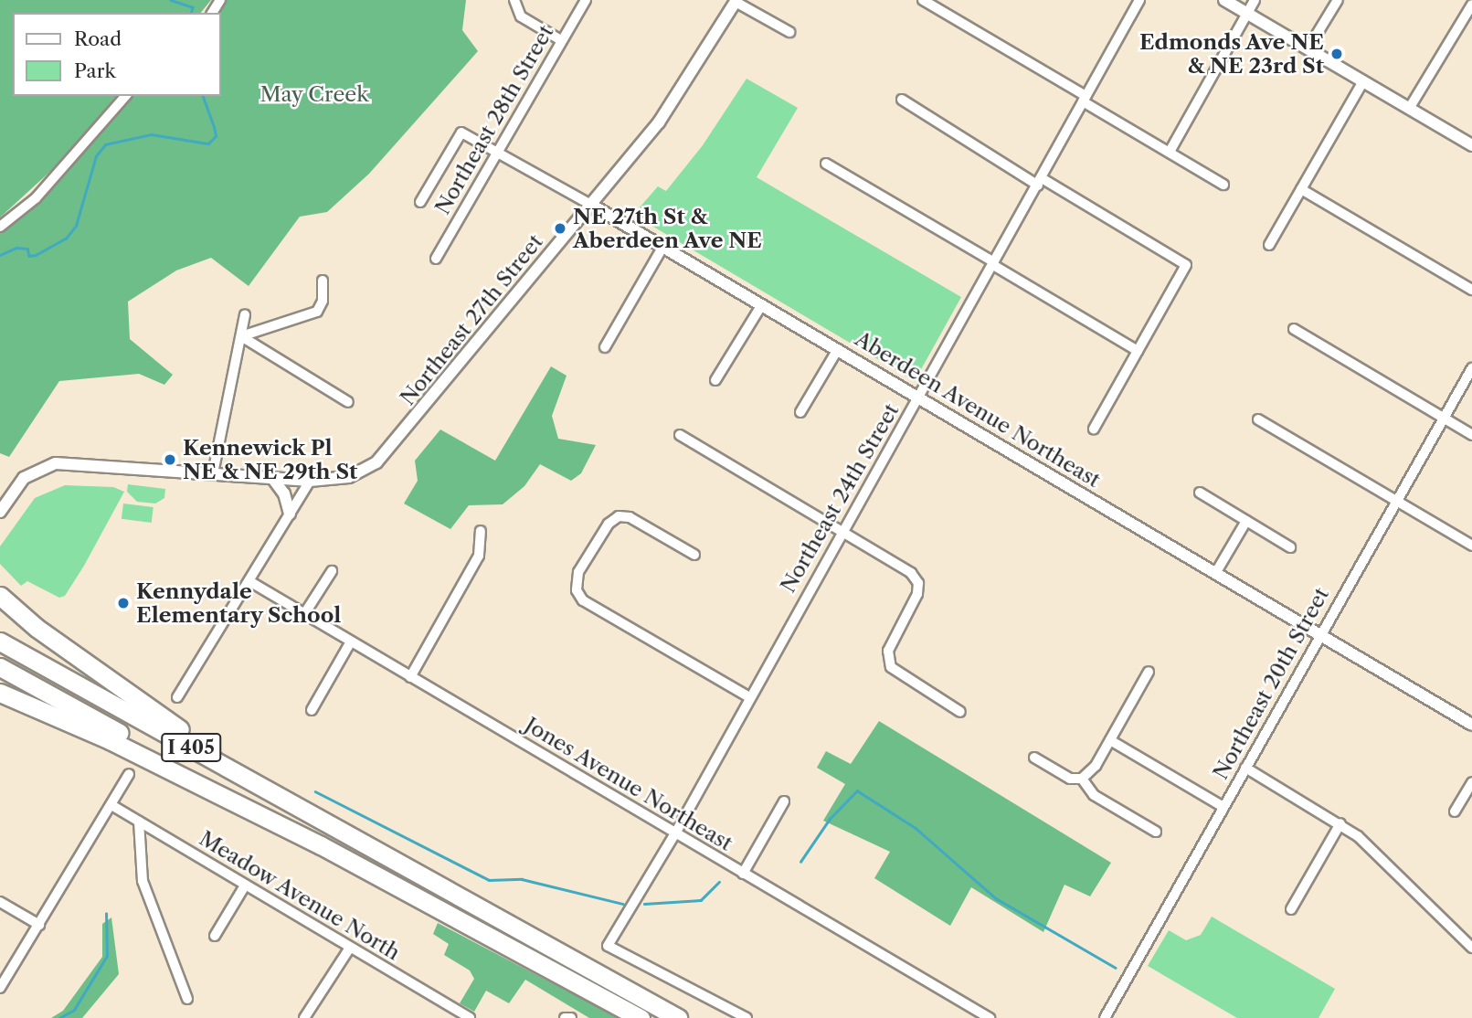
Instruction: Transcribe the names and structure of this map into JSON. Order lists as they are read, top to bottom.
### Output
{
  "streets": {
    "highway": ["I 405"],
    "street": [
      "Northeast 28th Street",
      "Northeast 27th Street",
      "Aberdeen Avenue Northeast",
      "Northeast 24th Street",
      "Northeast 20th Street",
      "Jones Avenue Northeast",
      "Meadow Avenue North"
    ]
  },
  "crossings": [
    ["Northeast 28th Street", "Aberdeen Avenue Northeast"],
    ["Northeast 27th Street", "Aberdeen Avenue Northeast"],
    ["Aberdeen Avenue Northeast", "Northeast 24th Street"],
    ["Aberdeen Avenue Northeast", "Northeast 20th Street"],
    ["Northeast 24th Street", "Jones Avenue Northeast"]
  ],
  "parks": ["May Creek"],
  "places": [
    "Edmonds Ave NE & NE 23rd St",
    "NE 27th St & Aberdeen Ave NE",
    "Kennewick Pl NE & NE 29th St",
    "Kennydale Elementary School"
  ],
  "legend": ["Road", "Park"]
}
